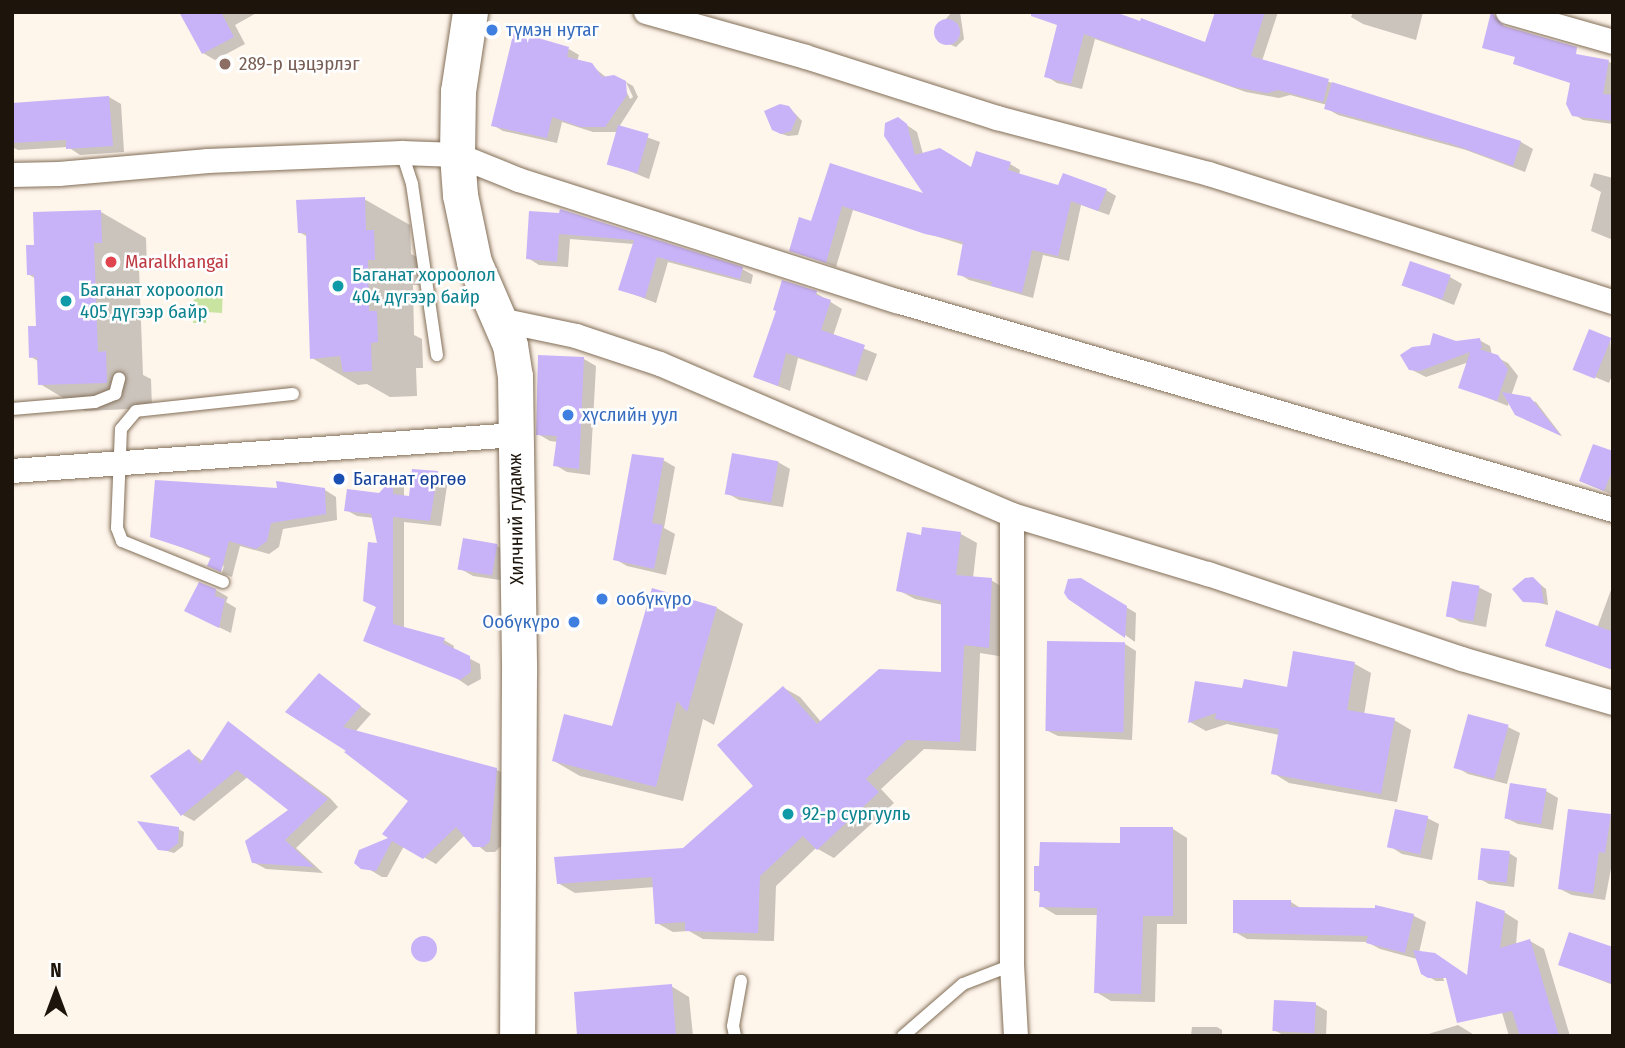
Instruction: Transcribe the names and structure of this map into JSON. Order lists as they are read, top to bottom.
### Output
{
  "streets": {
    "main road": ["Хилчний гудамж"]
  },
  "places": [
    "түмэн нутаг",
    "289-р цэцэрлэг",
    "Maralkhangai",
    "Баганат хороолол 404 дүгээр байр",
    "Баганат хороолол 405 дүгээр байр",
    "хүслийн уул",
    "Баганат өргөө",
    "ообүкүро",
    "Ообүкүро",
    "92-р сургууль"
  ],
  "north": "top"
}
